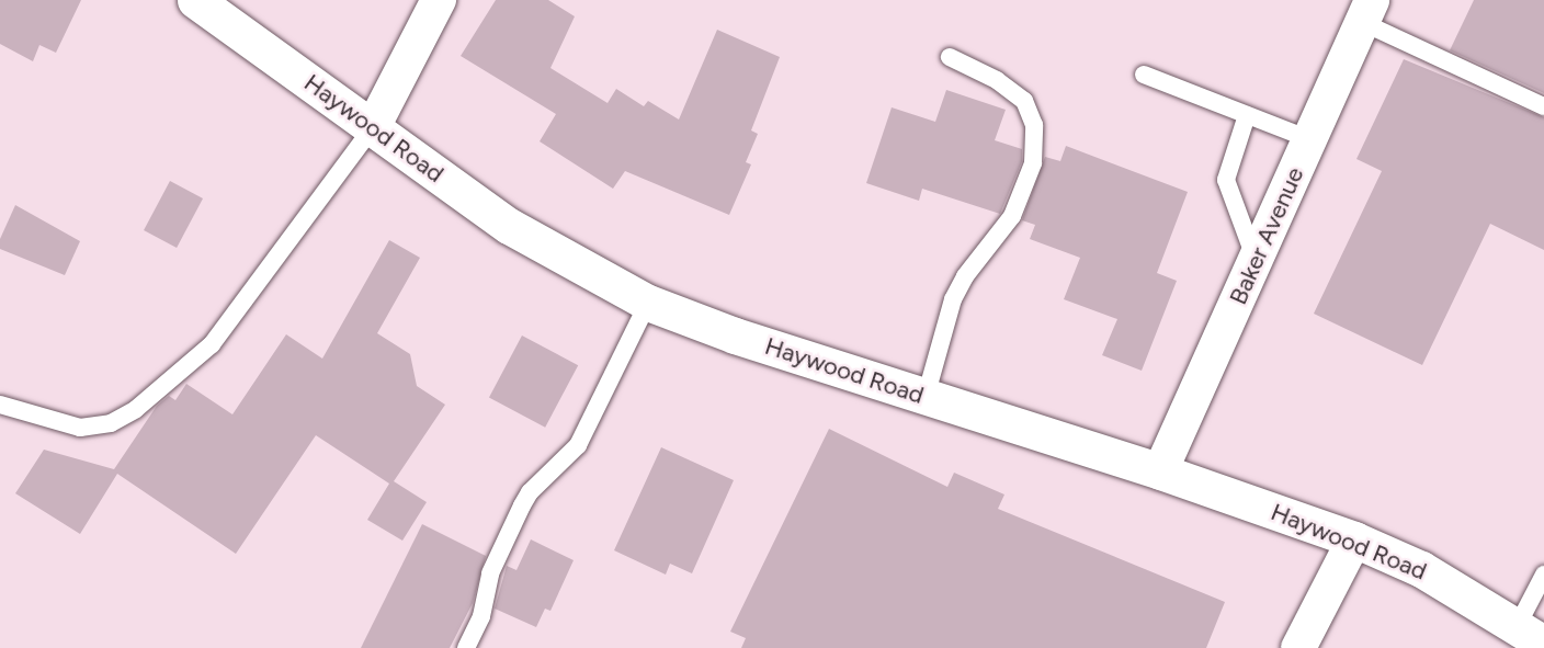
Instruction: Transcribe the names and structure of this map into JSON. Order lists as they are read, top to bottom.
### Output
{
  "streets": {
    "main road": ["Haywood Road"],
    "street": ["Baker Avenue"]
  },
  "crossings": [
    ["Haywood Road", "Baker Avenue"]
  ]
}
